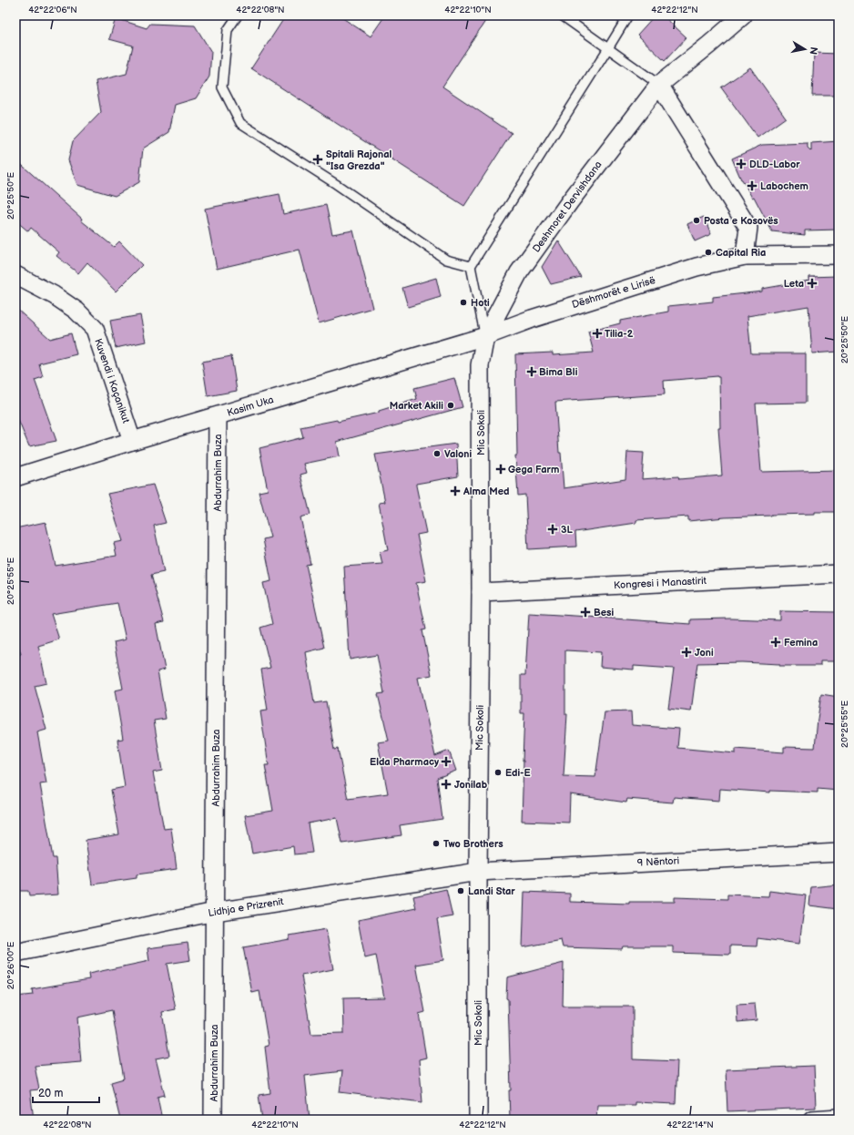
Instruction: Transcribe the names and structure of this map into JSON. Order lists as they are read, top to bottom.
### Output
{
  "streets": {
    "street": [
      "Deshmoret Dervishdana",
      "Dëshmorët e Lirisë",
      "Kuvendi i Kaçanikut",
      "Kasim Uka",
      "Mic Sokoli",
      "Abdurrahim Buza",
      "Kongresi i Manastirit",
      "9 Nëntori",
      "Lidhja e Prizrenit"
    ]
  },
  "crossings": [
    ["Deshmoret Dervishdana", "Dëshmorët e Lirisë"],
    ["Deshmoret Dervishdana", "Kasim Uka"],
    ["Deshmoret Dervishdana", "Mic Sokoli"],
    ["Dëshmorët e Lirisë", "Kasim Uka"],
    ["Dëshmorët e Lirisë", "Mic Sokoli"],
    ["Kuvendi i Kaçanikut", "Kasim Uka"],
    ["Kasim Uka", "Mic Sokoli"],
    ["Kasim Uka", "Abdurrahim Buza"],
    ["Mic Sokoli", "Kongresi i Manastirit"],
    ["Mic Sokoli", "9 Nëntori"],
    ["Mic Sokoli", "Lidhja e Prizrenit"],
    ["Abdurrahim Buza", "Lidhja e Prizrenit"],
    ["9 Nëntori", "Lidhja e Prizrenit"]
  ],
  "places": {
    "health": [
      "Spitali Rajonal \"Isa Grezda\"",
      "DLD-Labor",
      "Labochem",
      "Leta",
      "Tilia-2",
      "Bima Bli",
      "Gega Farm",
      "Alma Med",
      "3L",
      "Besi",
      "Femina",
      "Joni",
      "Elda Pharmacy",
      "Jonilab"
    ],
    "other": [
      "Posta e Kosovës",
      "Capital Ria",
      "Hoti",
      "Market Akili",
      "Valoni",
      "Edi-E",
      "Two Brothers",
      "Landi Star"
    ]
  },
  "scale_bar": "20 m",
  "north": "right",
  "coordinates": [
    "42°22'06\"N",
    "42°22'08\"N",
    "42°22'10\"N",
    "42°22'12\"N",
    "20°25'50\"E",
    "20°25'55\"E",
    "20°26'00\"E",
    "42°22'14\"N"
  ]
}
